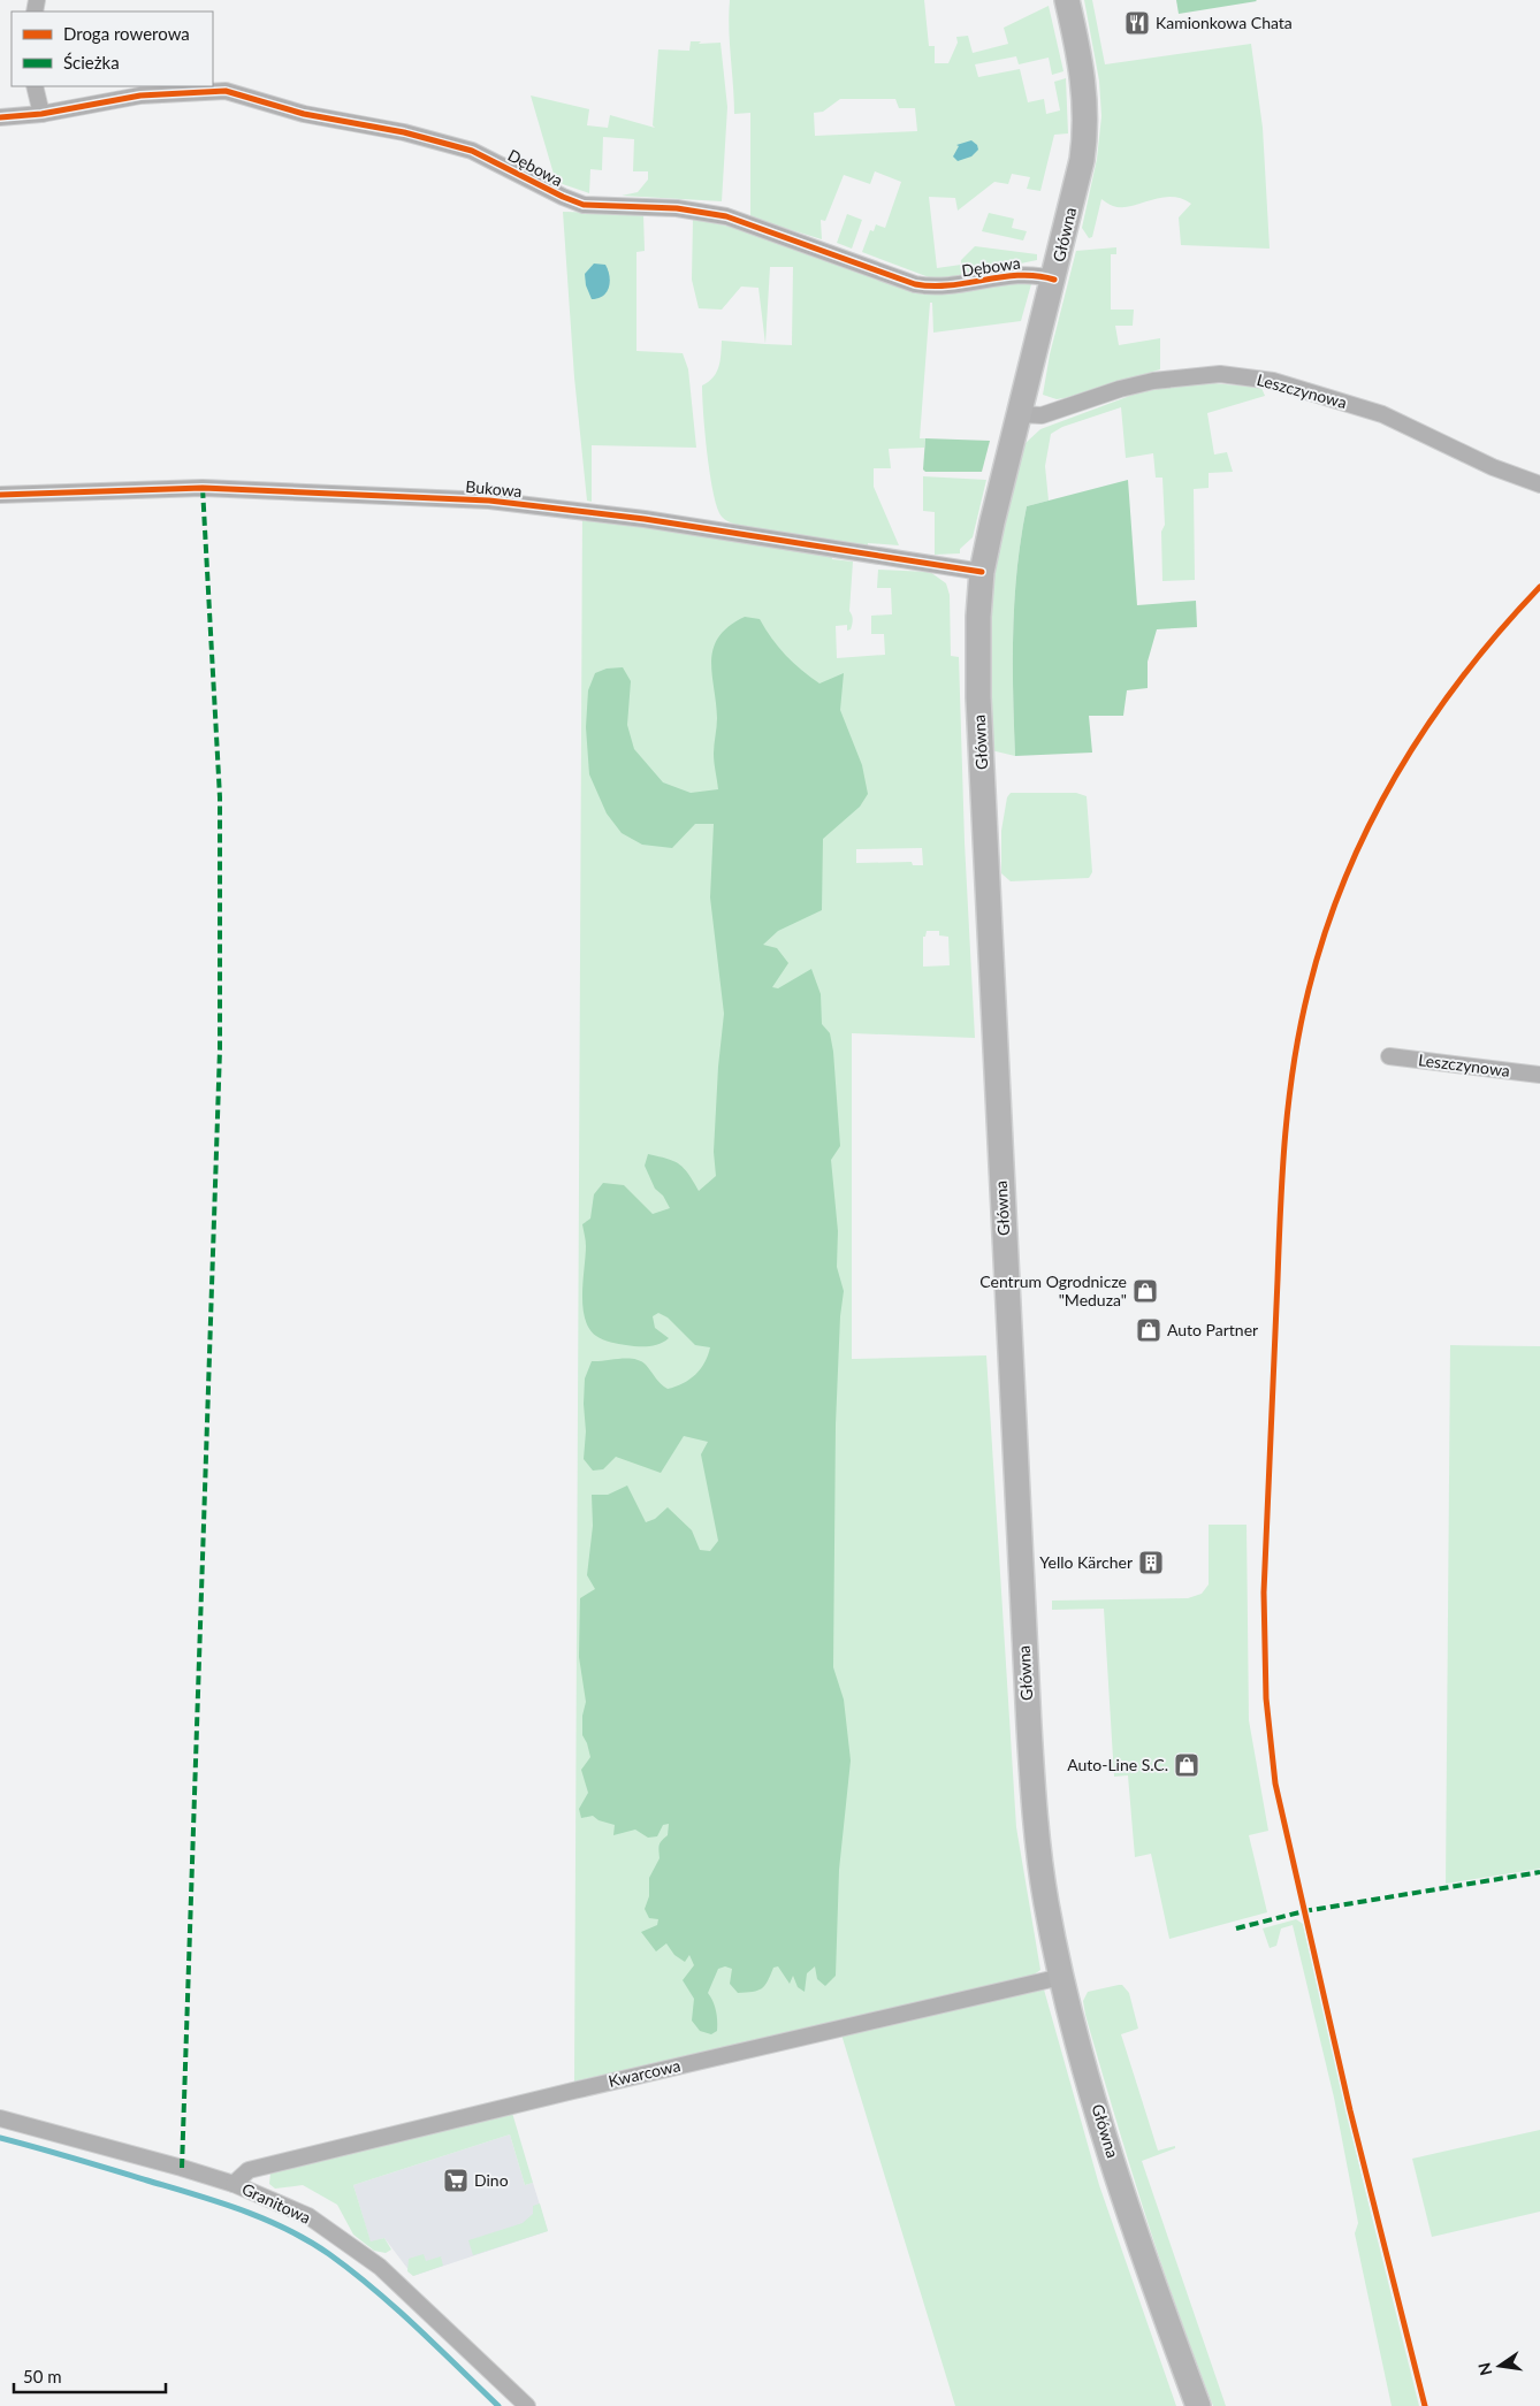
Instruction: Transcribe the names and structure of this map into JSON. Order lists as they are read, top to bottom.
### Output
{
  "streets": {
    "main road": ["Główna"],
    "street": [
      "Dębowa",
      "Leszczynowa",
      "Bukowa",
      "Kwarcowa",
      "Granitowa"
    ]
  },
  "crossings": [
    ["Dębowa", "Główna"],
    ["Główna", "Leszczynowa"],
    ["Główna", "Bukowa"],
    ["Główna", "Kwarcowa"],
    ["Kwarcowa", "Granitowa"]
  ],
  "places": {
    "restaurant": ["Kamionkowa Chata"],
    "shop": ["Centrum Ogrodnicze \"Meduza\"", "Auto Partner", "Auto-Line S.C."],
    "building": ["Yello Kärcher"],
    "supermarket": ["Dino"]
  },
  "legend": ["Droga rowerowa", "Ścieżka"],
  "scale_bar": "50 m",
  "north": "left"
}
